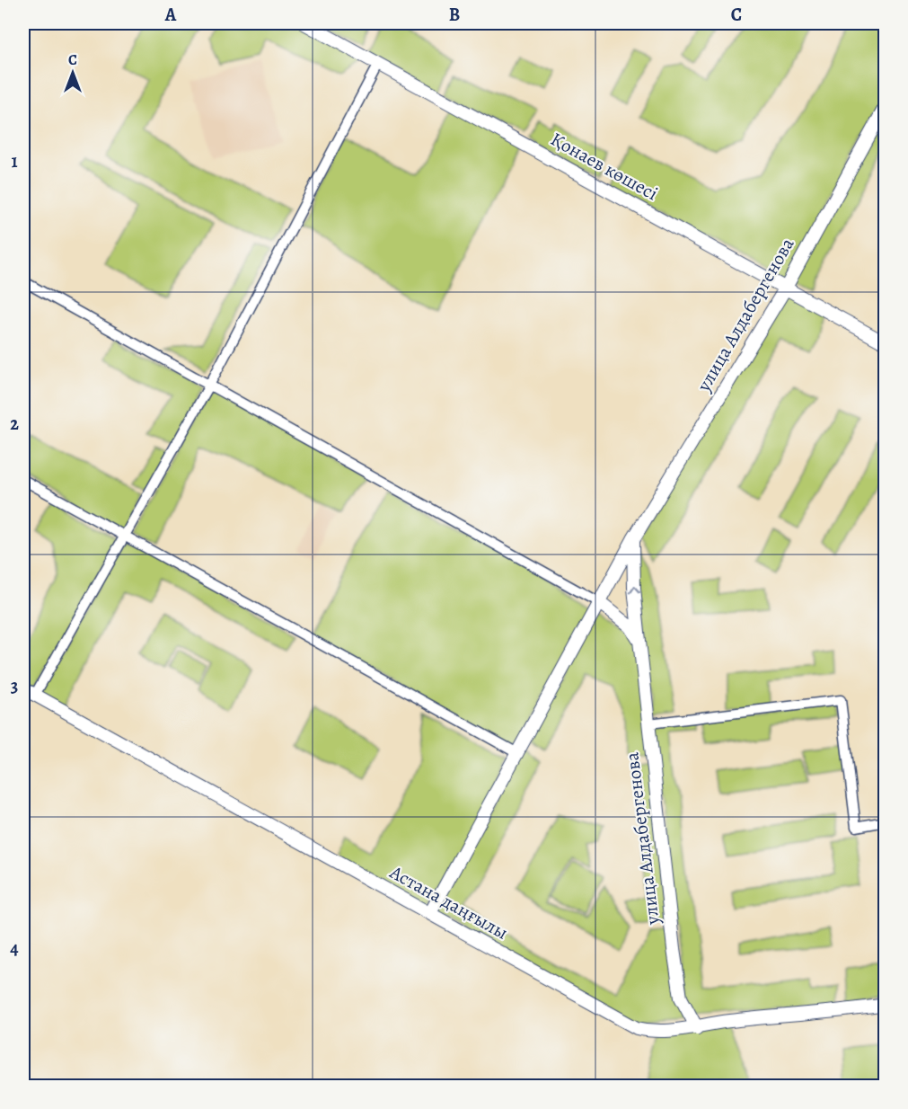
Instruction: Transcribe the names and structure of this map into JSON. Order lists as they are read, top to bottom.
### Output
{
  "streets": {
    "street": ["Қонаев көшесі", "улица Алдабергенова", "Астана даңғылы"]
  },
  "crossings": [
    ["Қонаев көшесі", "улица Алдабергенова"],
    ["улица Алдабергенова", "Астана даңғылы"]
  ],
  "north": "top",
  "grid": {
    "columns": ["A", "B", "C"],
    "rows": [
      "1",
      "2",
      "3",
      "4"
    ]
  }
}
